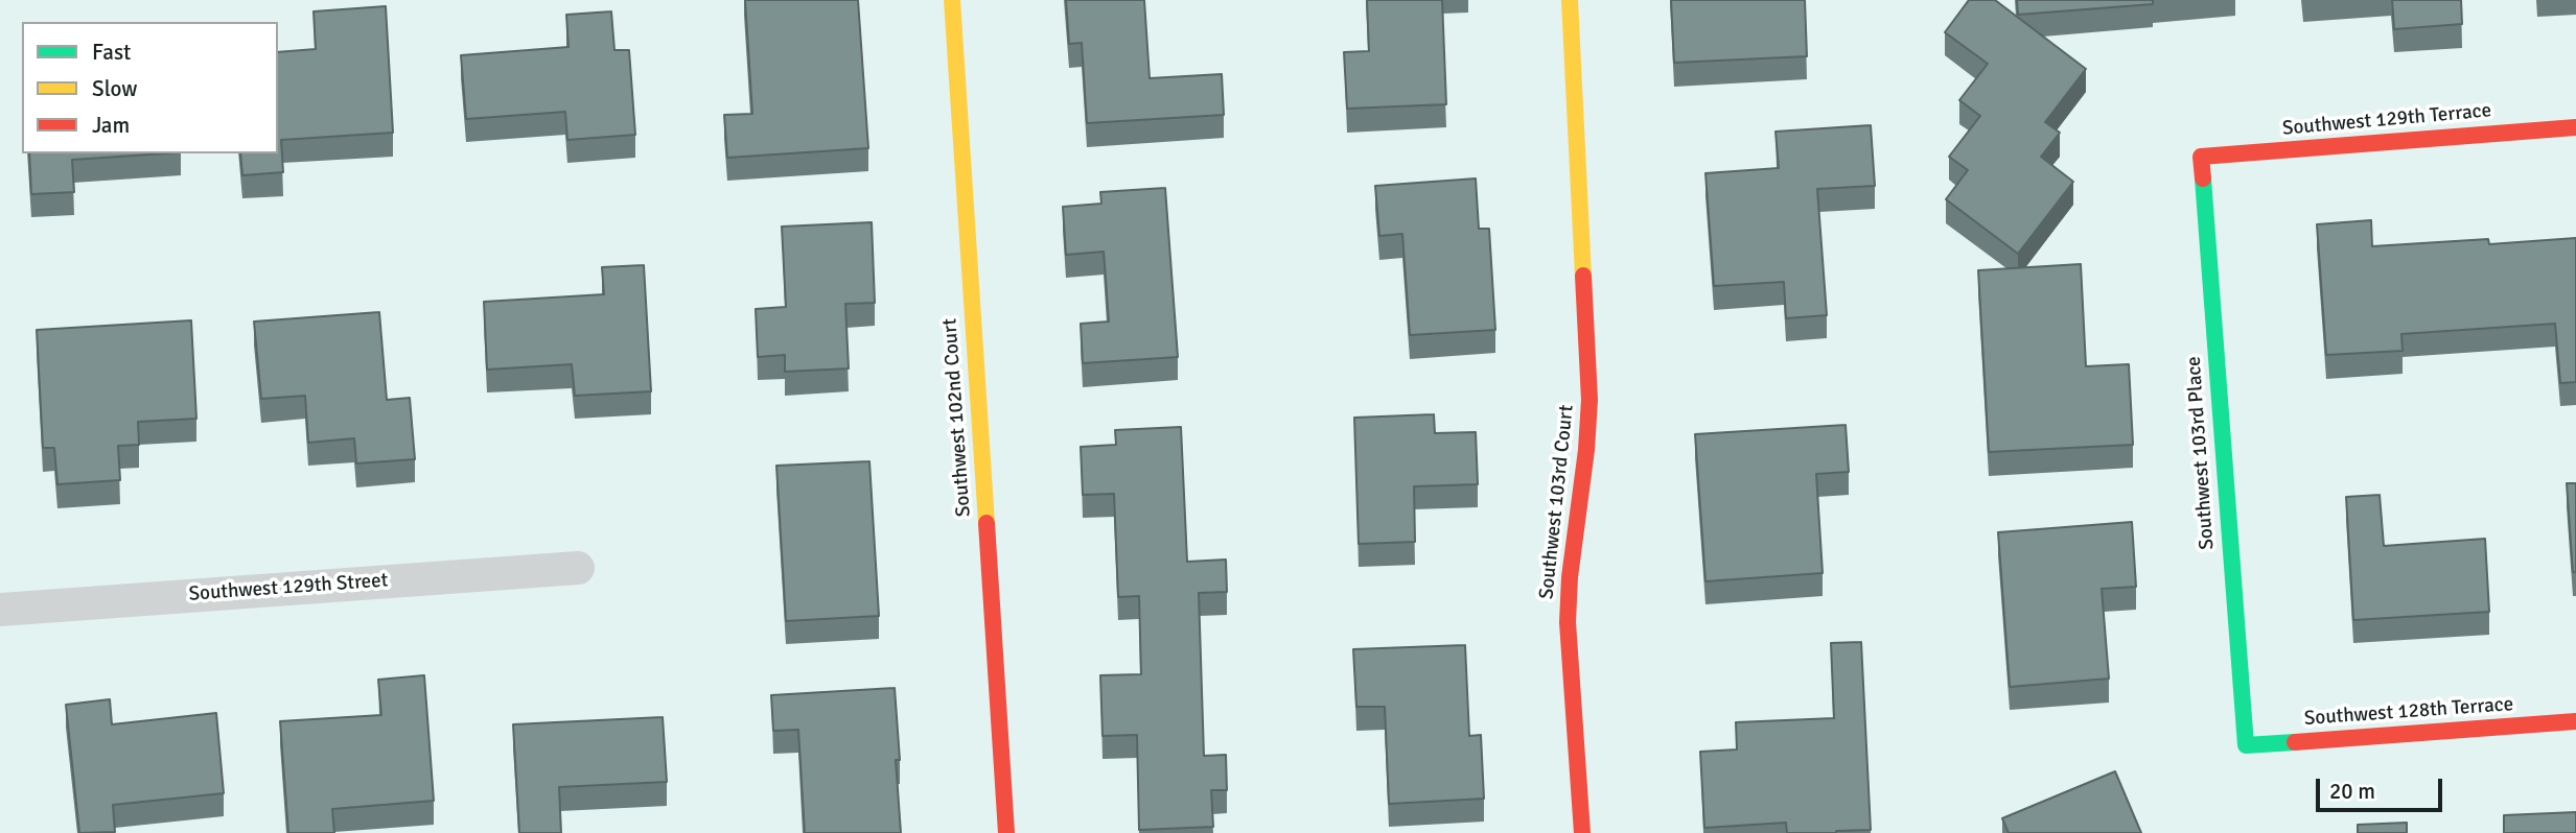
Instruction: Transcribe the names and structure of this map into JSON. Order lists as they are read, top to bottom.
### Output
{
  "streets": {
    "street": [
      "Southwest 129th Terrace",
      "Southwest 102nd Court",
      "Southwest 103rd Place",
      "Southwest 103rd Court",
      "Southwest 129th Street",
      "Southwest 128th Terrace"
    ]
  },
  "crossings": [
    ["Southwest 129th Terrace", "Southwest 103rd Place"],
    ["Southwest 103rd Place", "Southwest 128th Terrace"]
  ],
  "legend": ["Fast", "Slow", "Jam"],
  "scale_bar": "20 m"
}
